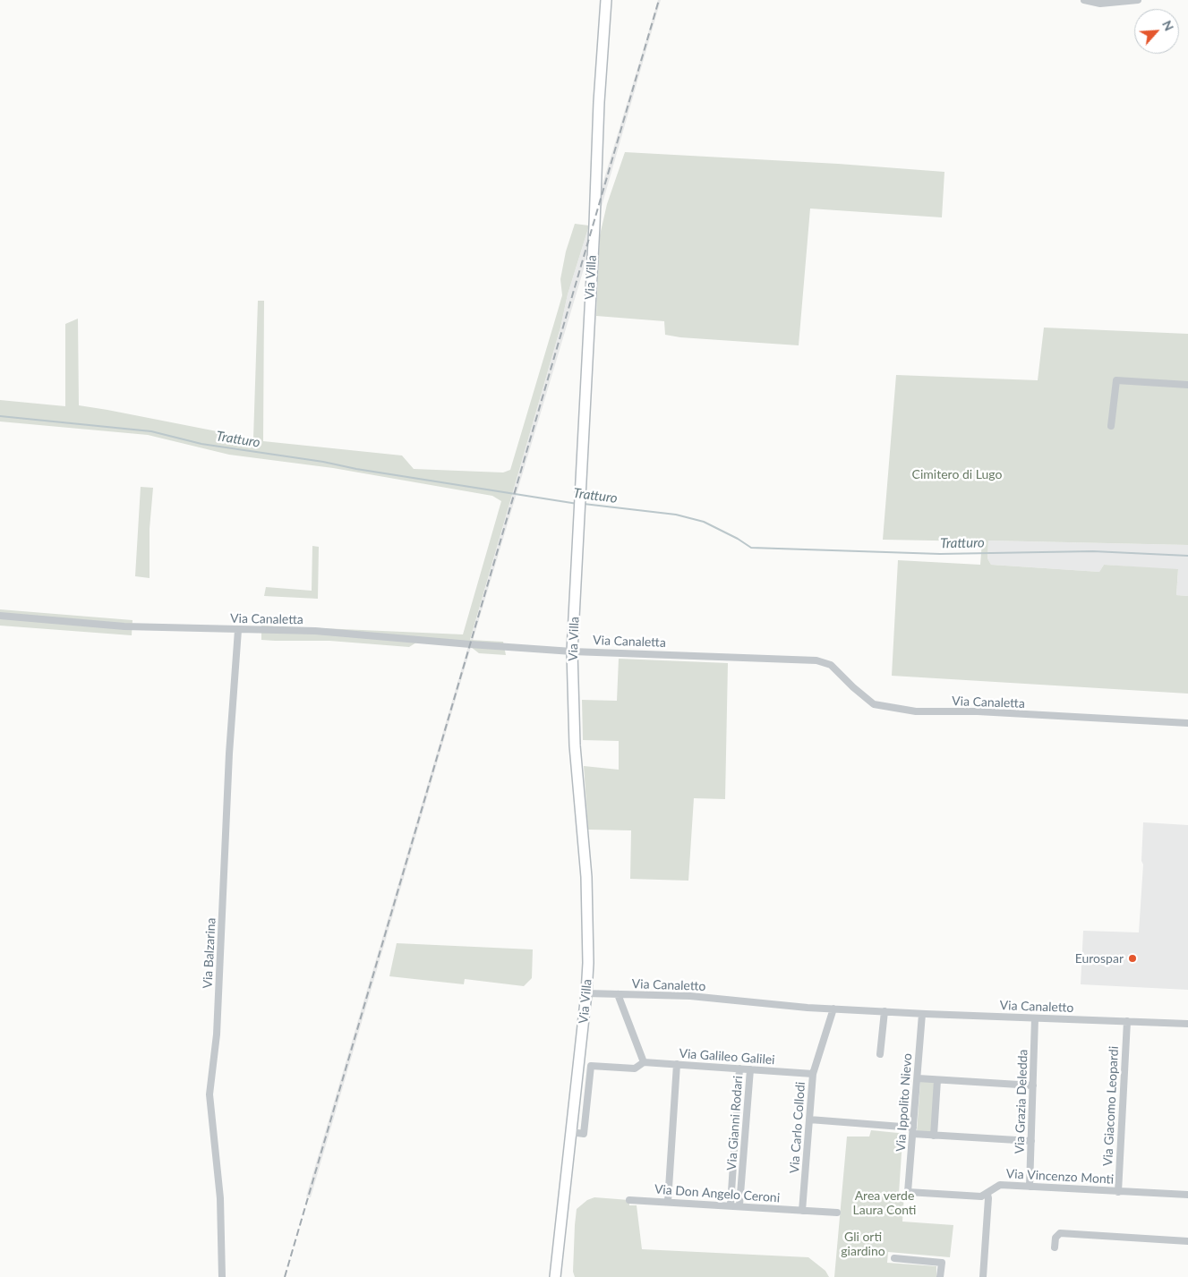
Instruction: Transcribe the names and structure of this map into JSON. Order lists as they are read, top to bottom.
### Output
{
  "streets": {
    "street": [
      "Via Villa",
      "Via Canaletta",
      "Via Balzarina",
      "Via Canaletto",
      "Via Galileo Galilei",
      "Via Grazia Deledda",
      "Via Ippolito Nievo",
      "Via Giacomo Leopardi",
      "Via Gianni Rodari",
      "Via Carlo Collodi",
      "Via Vincenzo Monti",
      "Via Don Angelo Ceroni"
    ]
  },
  "crossings": [
    ["Via Villa", "Via Canaletta"],
    ["Via Villa", "Via Canaletto"],
    ["Via Canaletta", "Via Balzarina"],
    ["Via Canaletto", "Via Grazia Deledda"],
    ["Via Canaletto", "Via Ippolito Nievo"],
    ["Via Canaletto", "Via Giacomo Leopardi"],
    ["Via Galileo Galilei", "Via Gianni Rodari"],
    ["Via Galileo Galilei", "Via Carlo Collodi"],
    ["Via Grazia Deledda", "Via Vincenzo Monti"],
    ["Via Ippolito Nievo", "Via Vincenzo Monti"],
    ["Via Giacomo Leopardi", "Via Vincenzo Monti"],
    ["Via Gianni Rodari", "Via Don Angelo Ceroni"],
    ["Via Carlo Collodi", "Via Don Angelo Ceroni"]
  ],
  "water": ["Tratturo"],
  "parks": ["Cimitero di Lugo", "Area verde Laura Conti", "Gli orti giardino"],
  "places": ["Eurospar"],
  "north": "top right"
}
